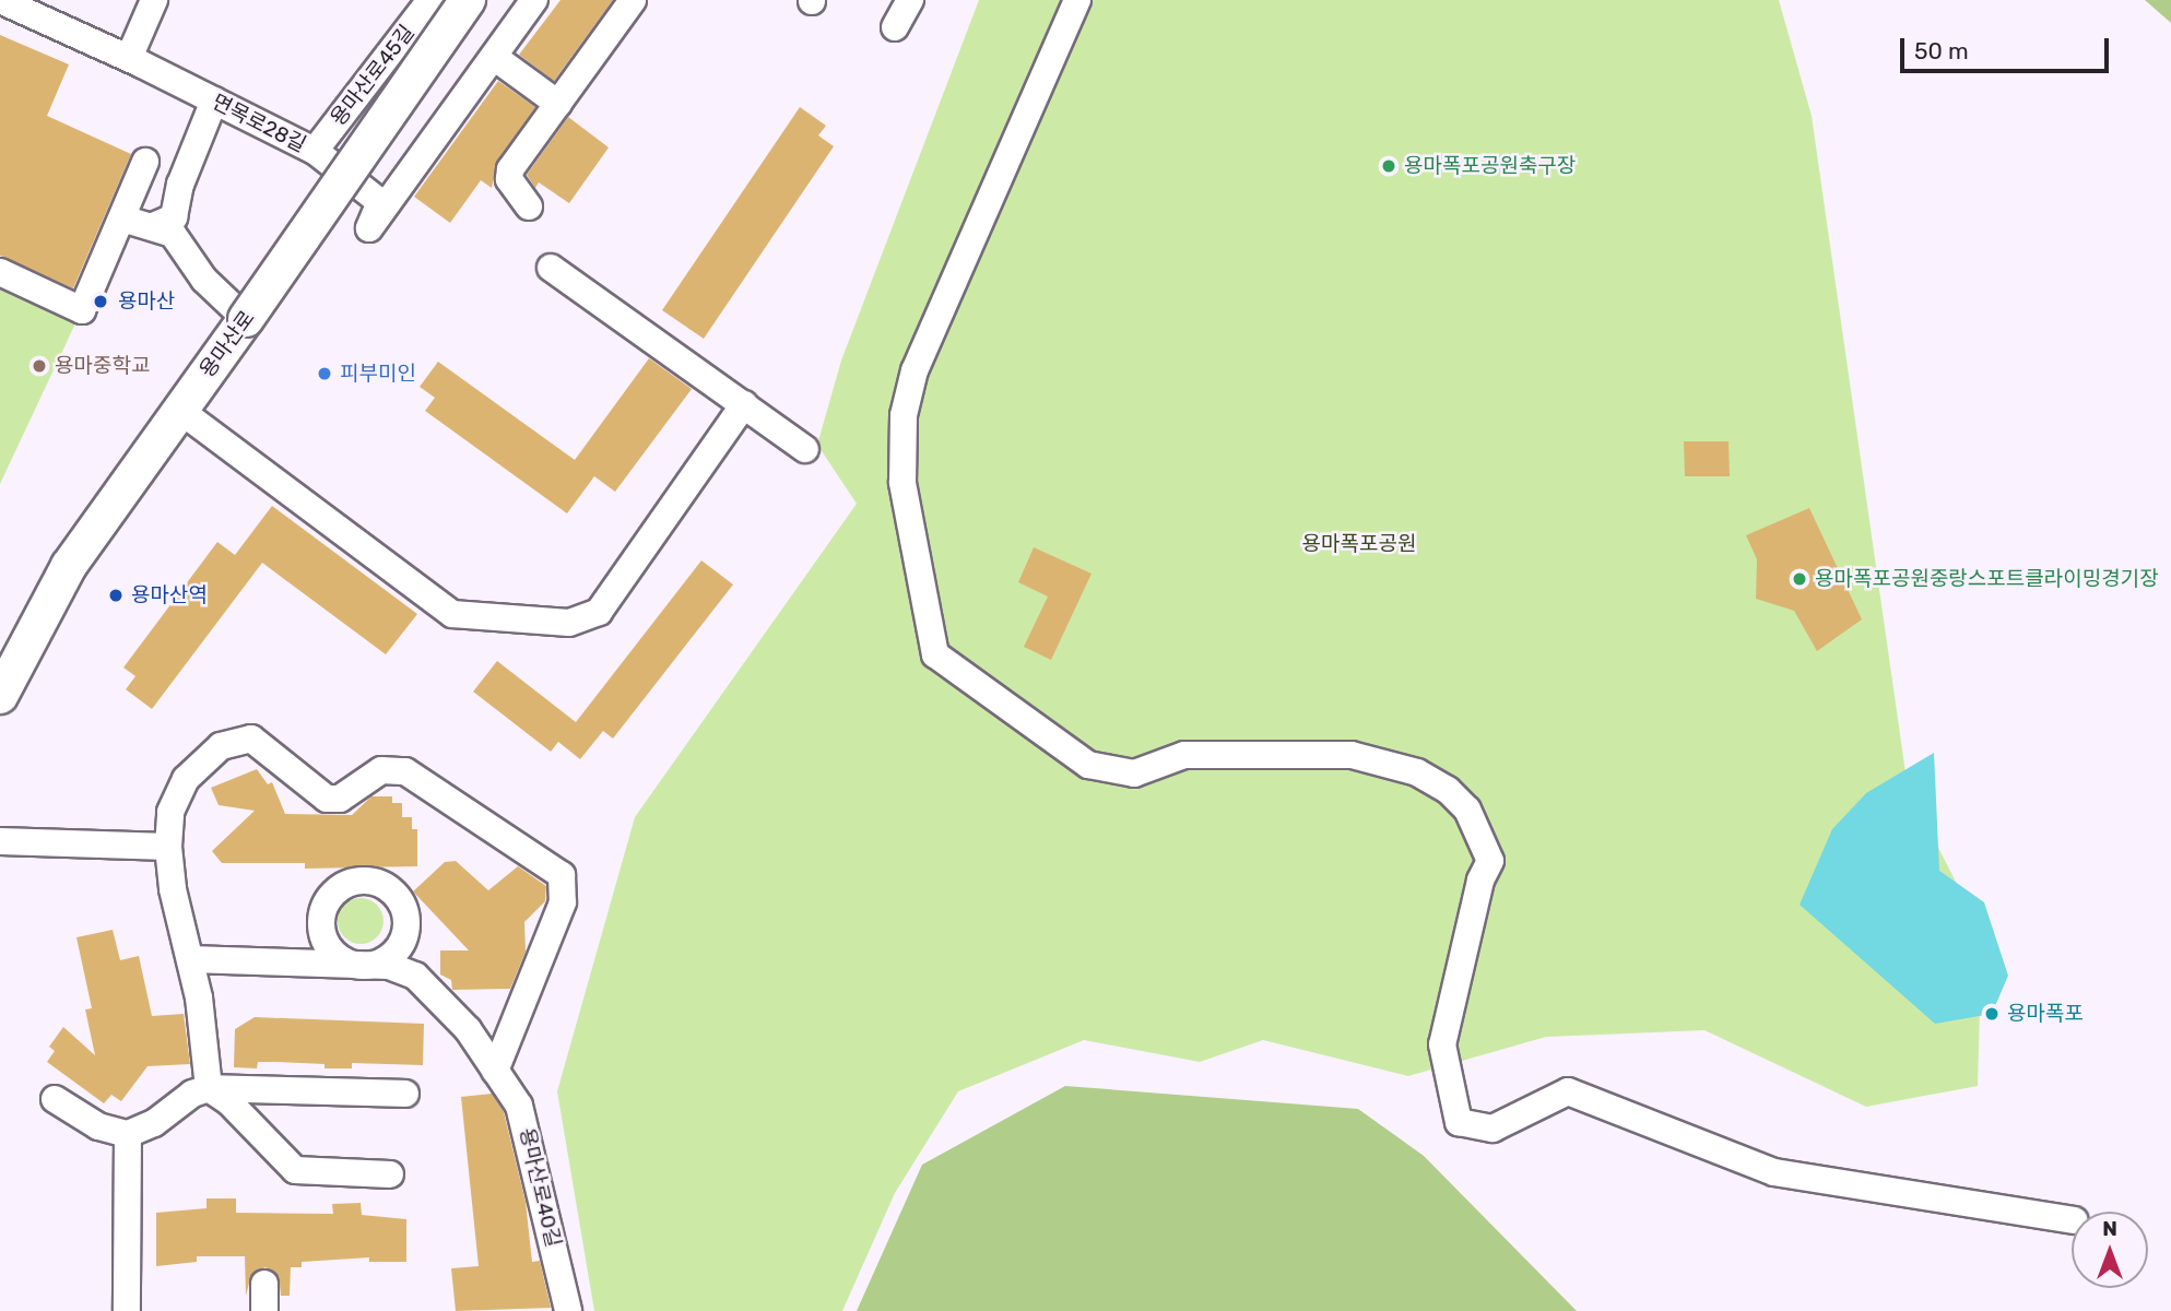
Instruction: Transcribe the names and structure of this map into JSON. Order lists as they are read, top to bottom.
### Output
{
  "streets": {
    "main road": ["용마산로"],
    "street": ["용마산로45길", "면목로28길", "용마산로40길"]
  },
  "crossings": [
    ["용마산로45길", "면목로28길"]
  ],
  "parks": ["용마폭포공원"],
  "places": [
    "용마폭포공원축구장",
    "용마산",
    "용마중학교",
    "피부미인",
    "용마폭포공원중랑스포트클라이밍경기장",
    "용마산역",
    "용마폭포"
  ],
  "scale_bar": "50 m",
  "north": "top"
}
